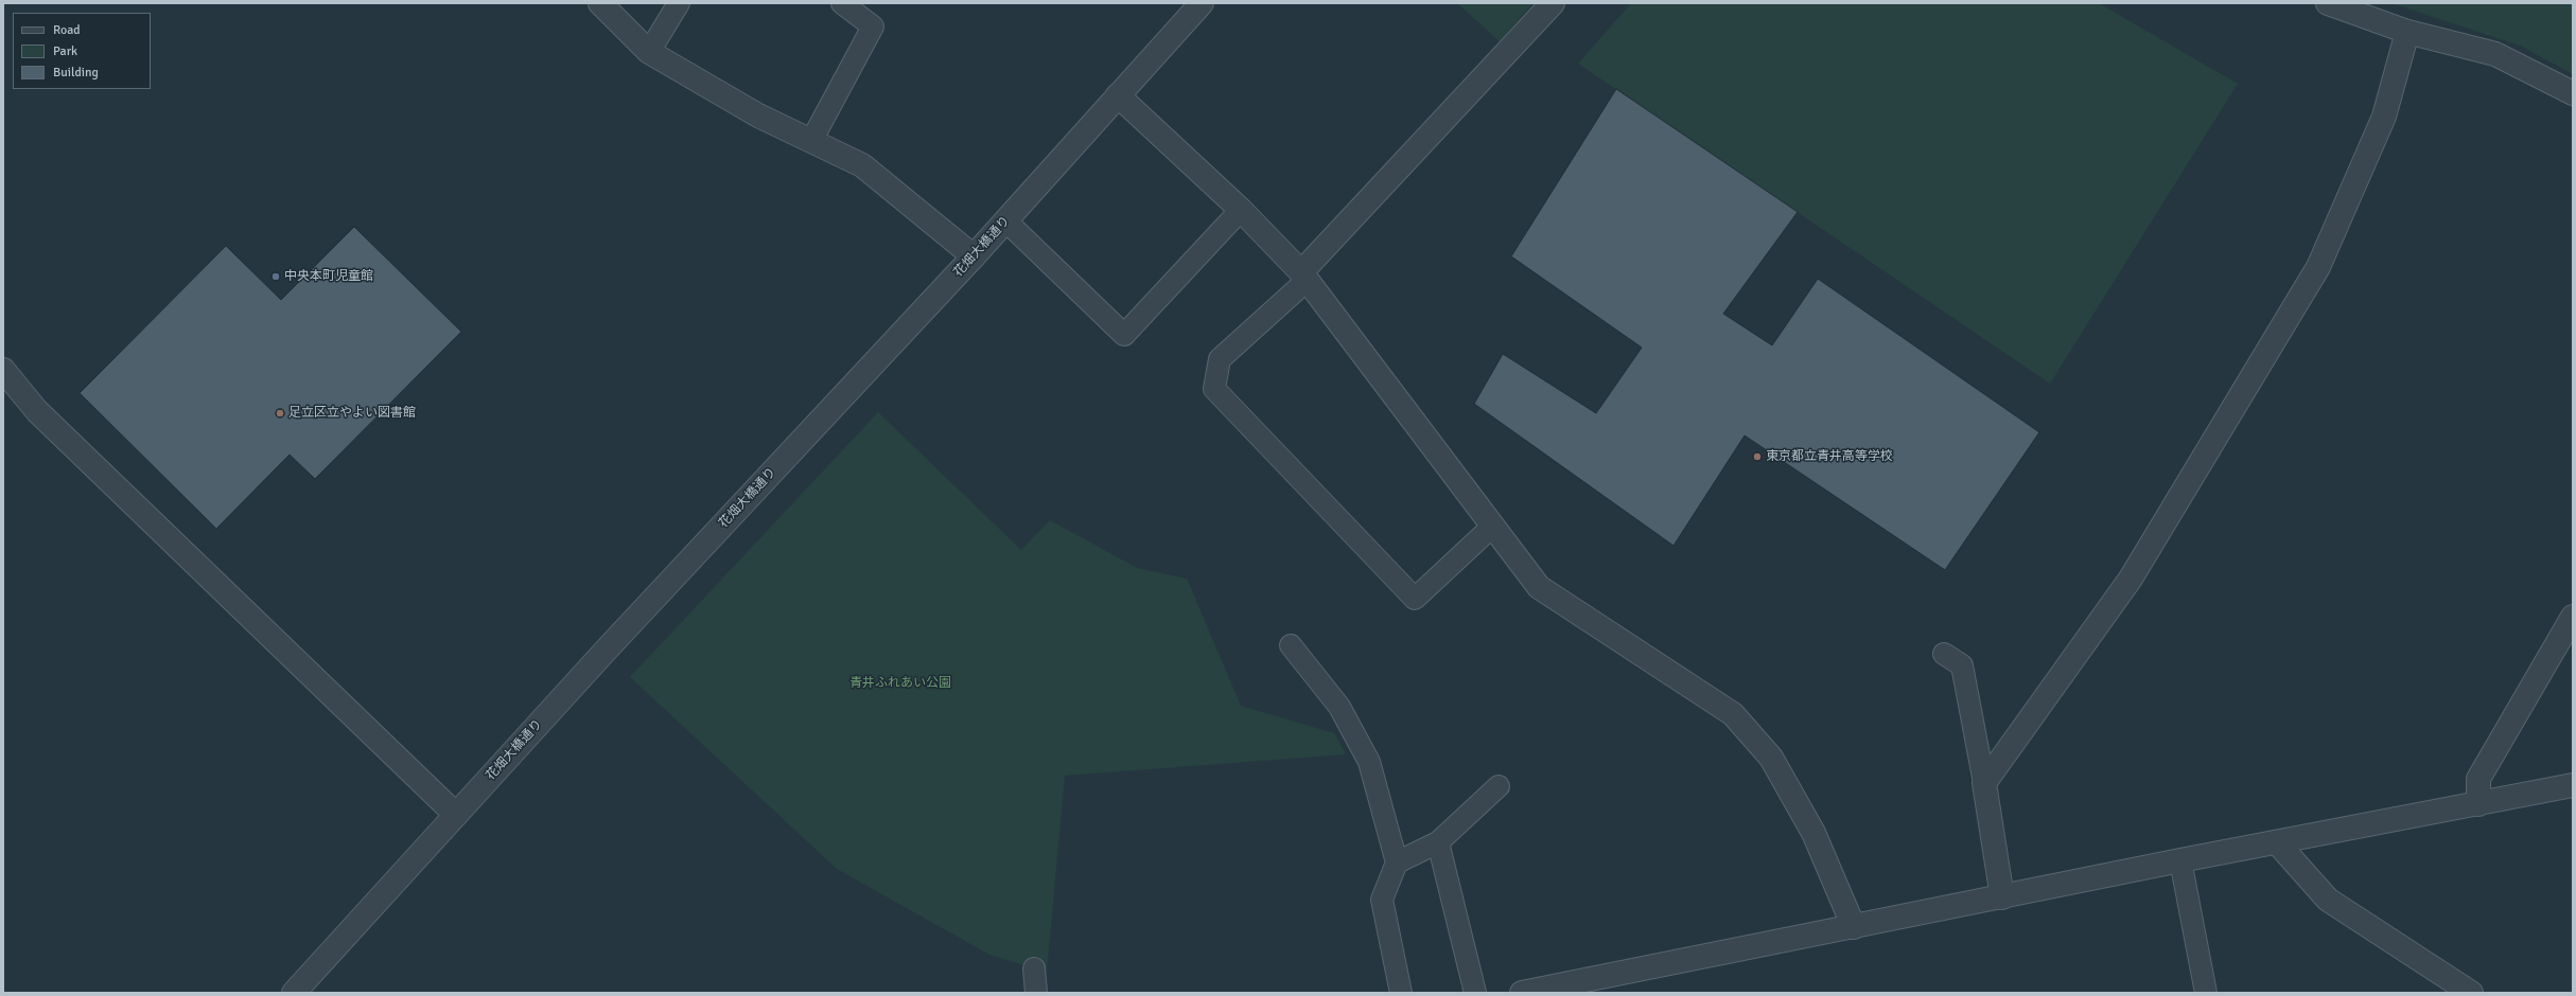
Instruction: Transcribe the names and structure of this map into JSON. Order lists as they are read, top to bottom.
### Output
{
  "streets": {
    "street": ["花畑大橋通り"]
  },
  "parks": ["青井ふれあい公園"],
  "places": ["中央本町児童館", "足立区立やよい図書館", "東京都立青井高等学校"],
  "legend": ["Road", "Park", "Building"]
}
